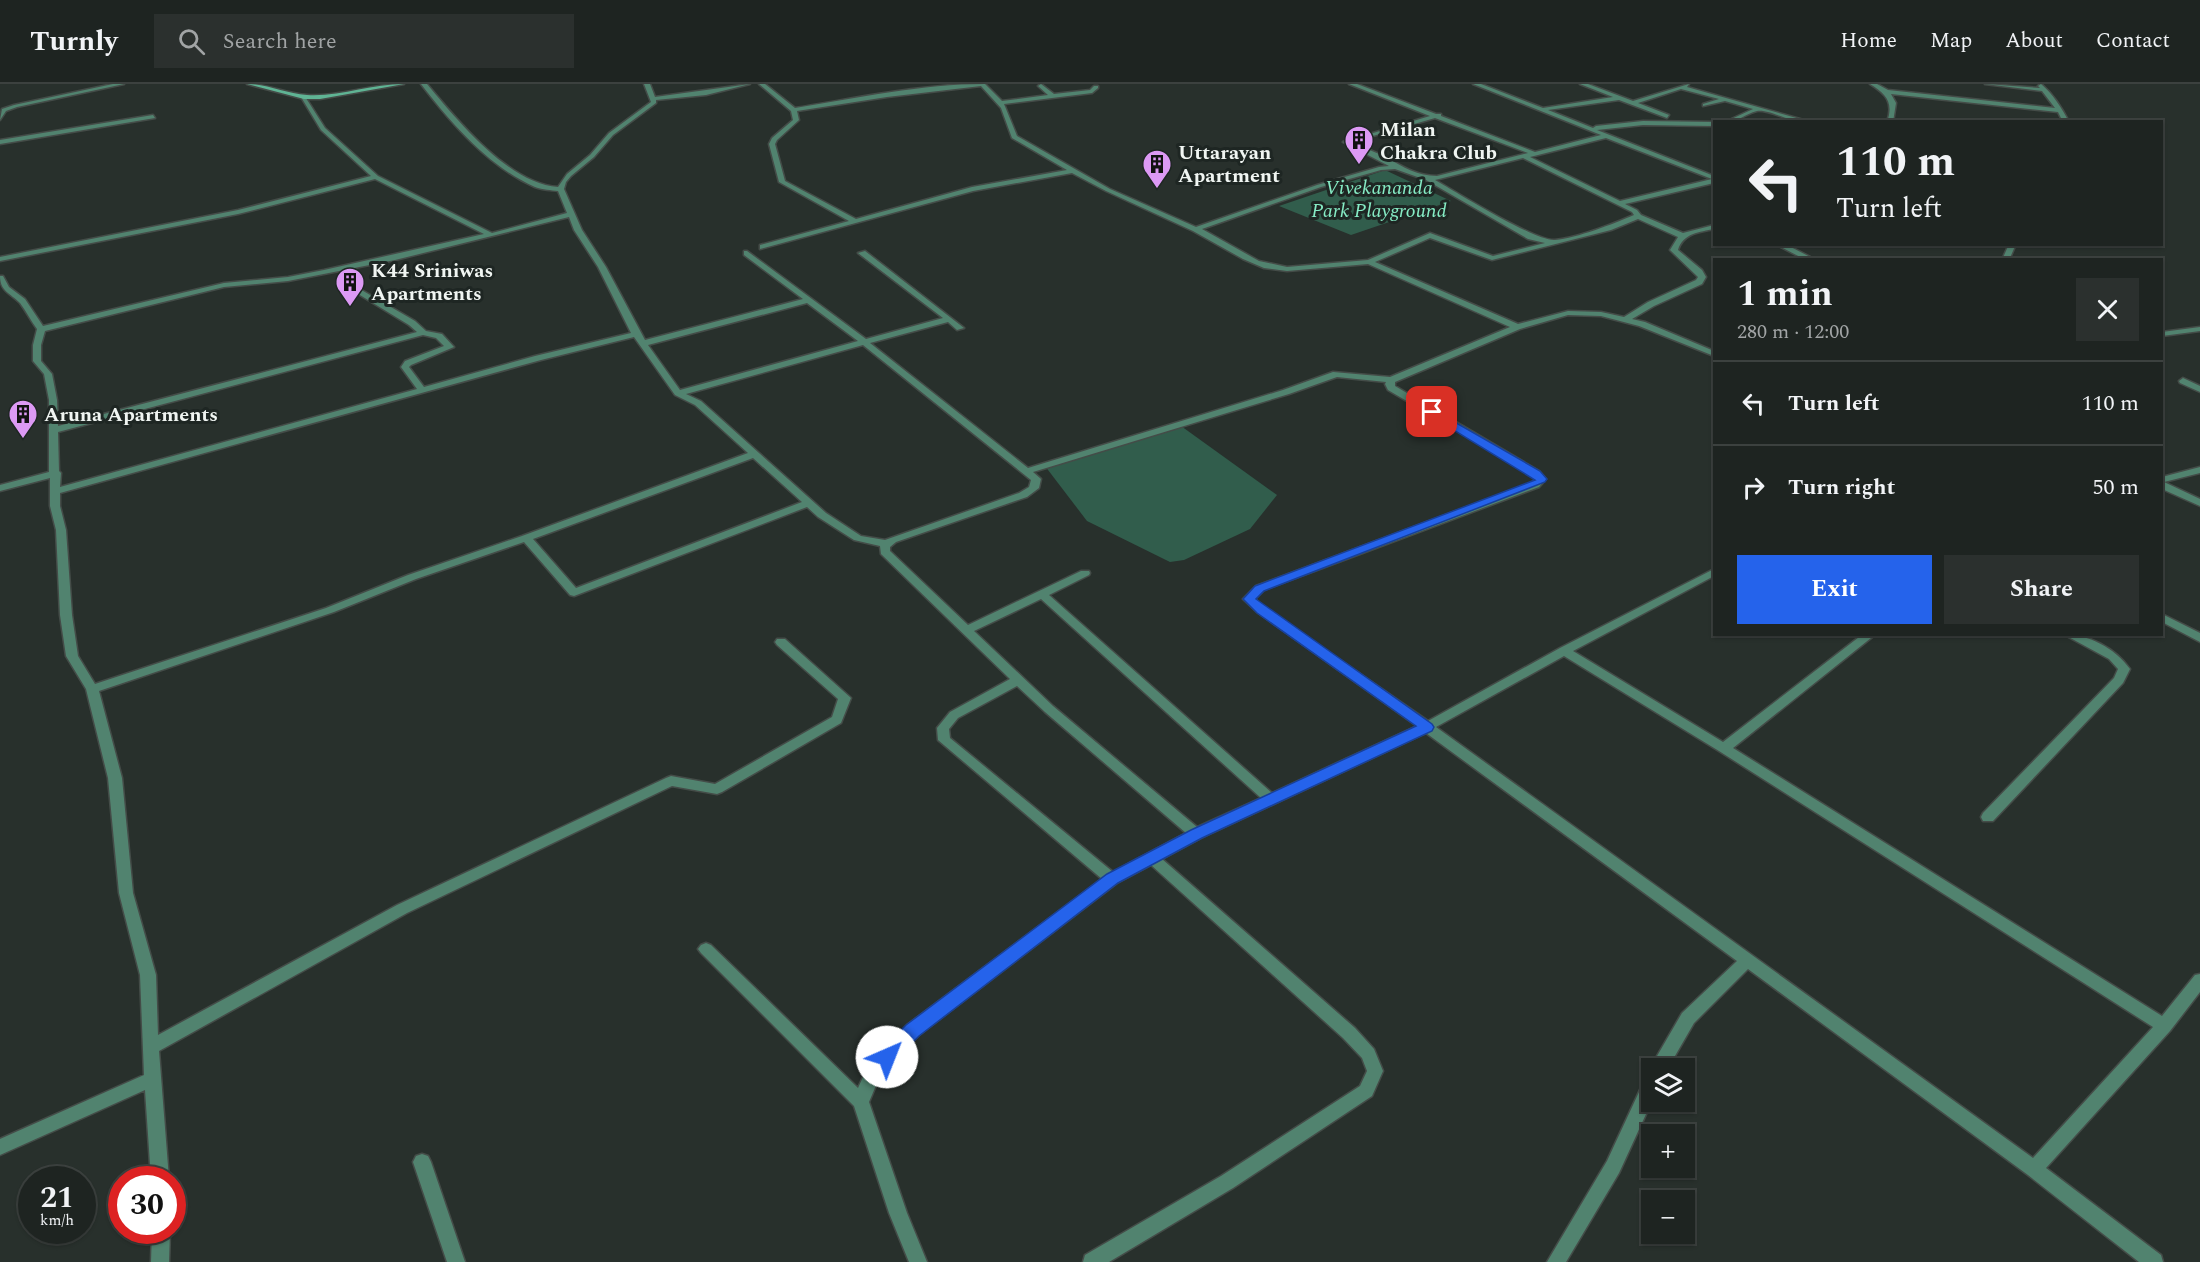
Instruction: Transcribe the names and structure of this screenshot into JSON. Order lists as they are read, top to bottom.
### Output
{
  "parks": ["Vivekananda Park Playground"],
  "places": {
    "building": [
      "Milan Chakra Club",
      "Uttarayan Apartment",
      "K44 Sriniwas Apartments",
      "Aruna Apartments"
    ]
  },
  "page": {
    "header": "Turnly",
    "search": "Search here",
    "nav": [
      "Home",
      "Map",
      "About",
      "Contact"
    ],
    "turn": ["110 m", "Turn left"],
    "heading": ["1 min", "280 m · 12:00"],
    "list": [
      {
        "name": "Turn left",
        "value": "110 m"
      },
      {
        "name": "Turn right",
        "value": "50 m"
      }
    ],
    "buttons": ["Exit", "Share"],
    "map_buttons": ["+", "−"],
    "speed": "21 km/h",
    "limit": "30"
  }
}
